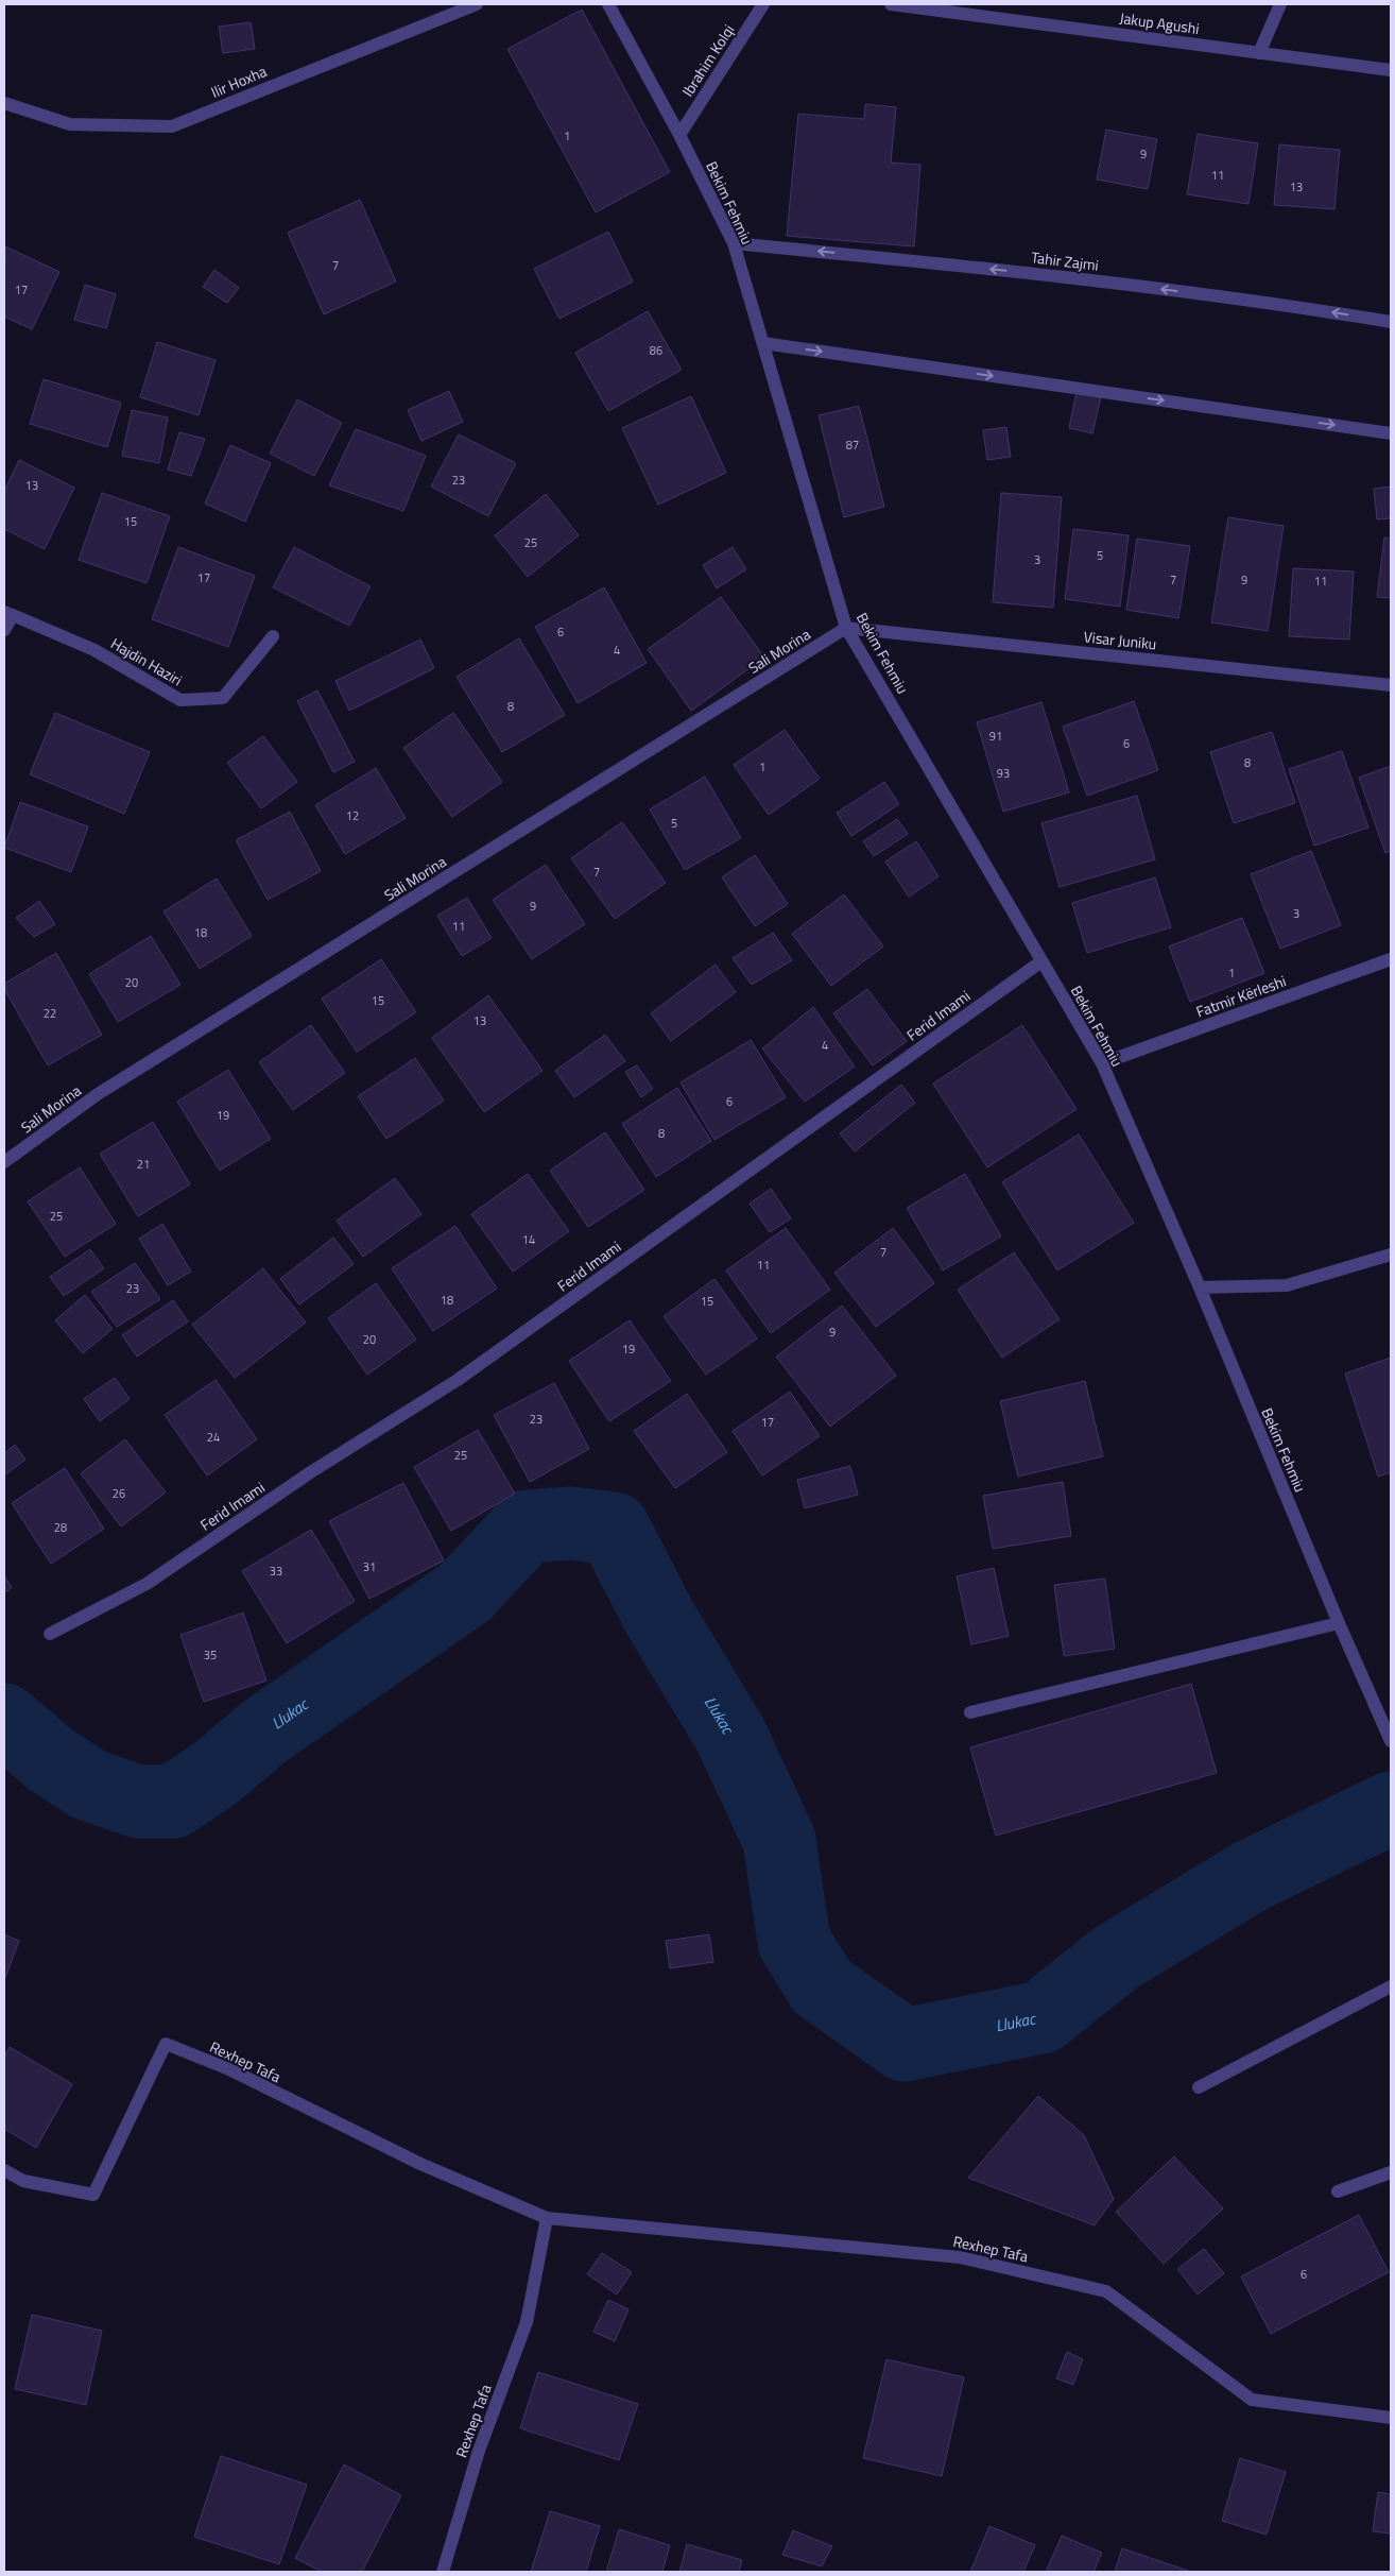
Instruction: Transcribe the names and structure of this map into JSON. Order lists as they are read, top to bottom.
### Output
{
  "streets": {
    "street": [
      "Jakup Agushi",
      "Ibrahim Kolqi",
      "Ilir Hoxha",
      "Bekim Fehmiu",
      "Tahir Zajmi",
      "Visar Juniku",
      "Sali Morina",
      "Hajdin Haziri",
      "Fatmir Kërleshi",
      "Ferid Imami",
      "Rexhep Tafa"
    ]
  },
  "crossings": [
    ["Ibrahim Kolqi", "Bekim Fehmiu"],
    ["Bekim Fehmiu", "Tahir Zajmi"],
    ["Bekim Fehmiu", "Visar Juniku"],
    ["Bekim Fehmiu", "Sali Morina"],
    ["Bekim Fehmiu", "Fatmir Kërleshi"],
    ["Bekim Fehmiu", "Ferid Imami"],
    ["Visar Juniku", "Sali Morina"]
  ],
  "water": ["Llukac"],
  "house_numbers": [
    "1",
    "9",
    "11",
    "13",
    "7",
    "17",
    "86",
    "87",
    "23",
    "13",
    "15",
    "25",
    "5",
    "3",
    "17",
    "7",
    "9",
    "11",
    "6",
    "4",
    "8",
    "91",
    "6",
    "8",
    "1",
    "93",
    "12",
    "5",
    "7",
    "9",
    "3",
    "11",
    "18",
    "1",
    "20",
    "15",
    "22",
    "13",
    "4",
    "6",
    "19",
    "8",
    "21",
    "25",
    "14",
    "7",
    "11",
    "23",
    "18",
    "15",
    "9",
    "20",
    "19",
    "23",
    "17",
    "24",
    "25",
    "26",
    "28",
    "31",
    "33",
    "35",
    "6"
  ]
}
